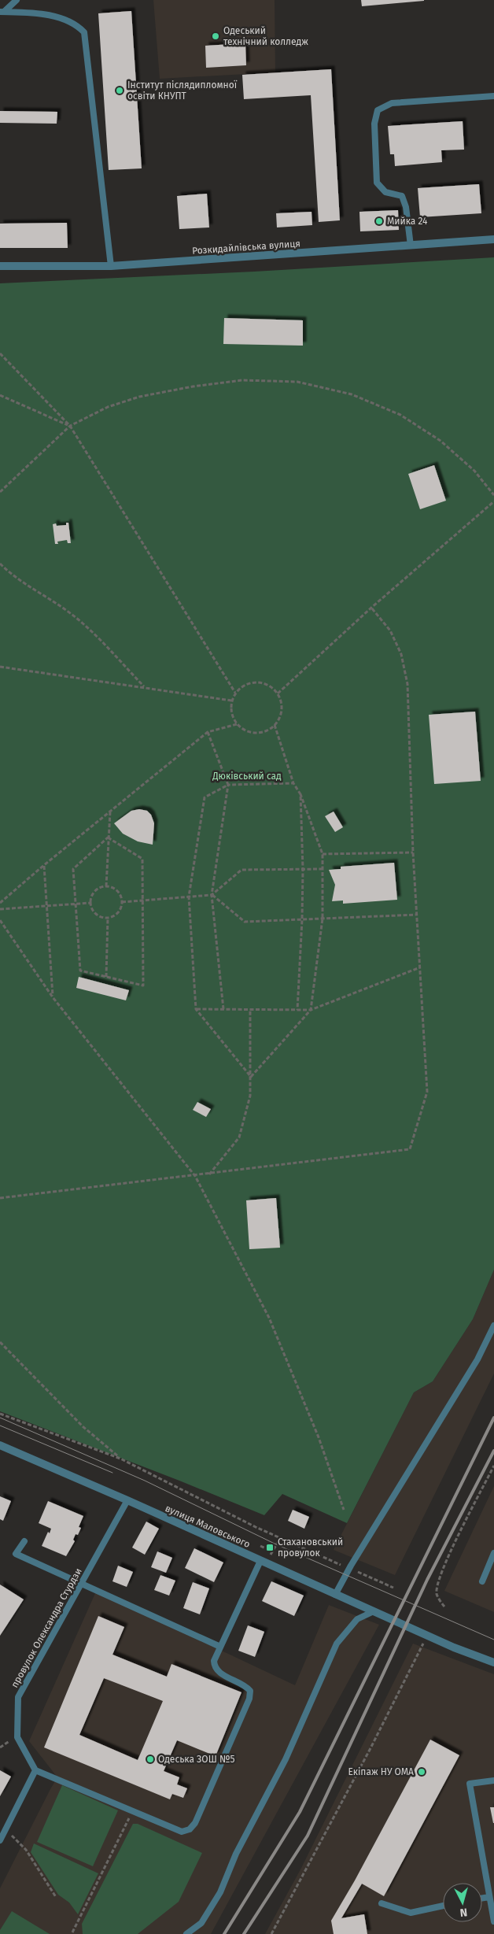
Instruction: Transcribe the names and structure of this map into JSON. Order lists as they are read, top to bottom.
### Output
{
  "streets": {
    "street": ["Розкидайлівська вулиця", "вулиця Маловського"],
    "lane": ["провулок Олександра Стурдзи"]
  },
  "crossings": [
    ["вулиця Маловського", "провулок Олександра Стурдзи"]
  ],
  "parks": ["Дюківський сад"],
  "places": {
    "other": [
      "Одеський технічний колледж",
      "Інститут післядипломної освіти КНУПТ",
      "Мийка 24",
      "Одеська ЗОШ №5",
      "Екіпаж НУ ОМА"
    ],
    "transit": ["Стахановський провулок"]
  },
  "north": "bottom"
}
